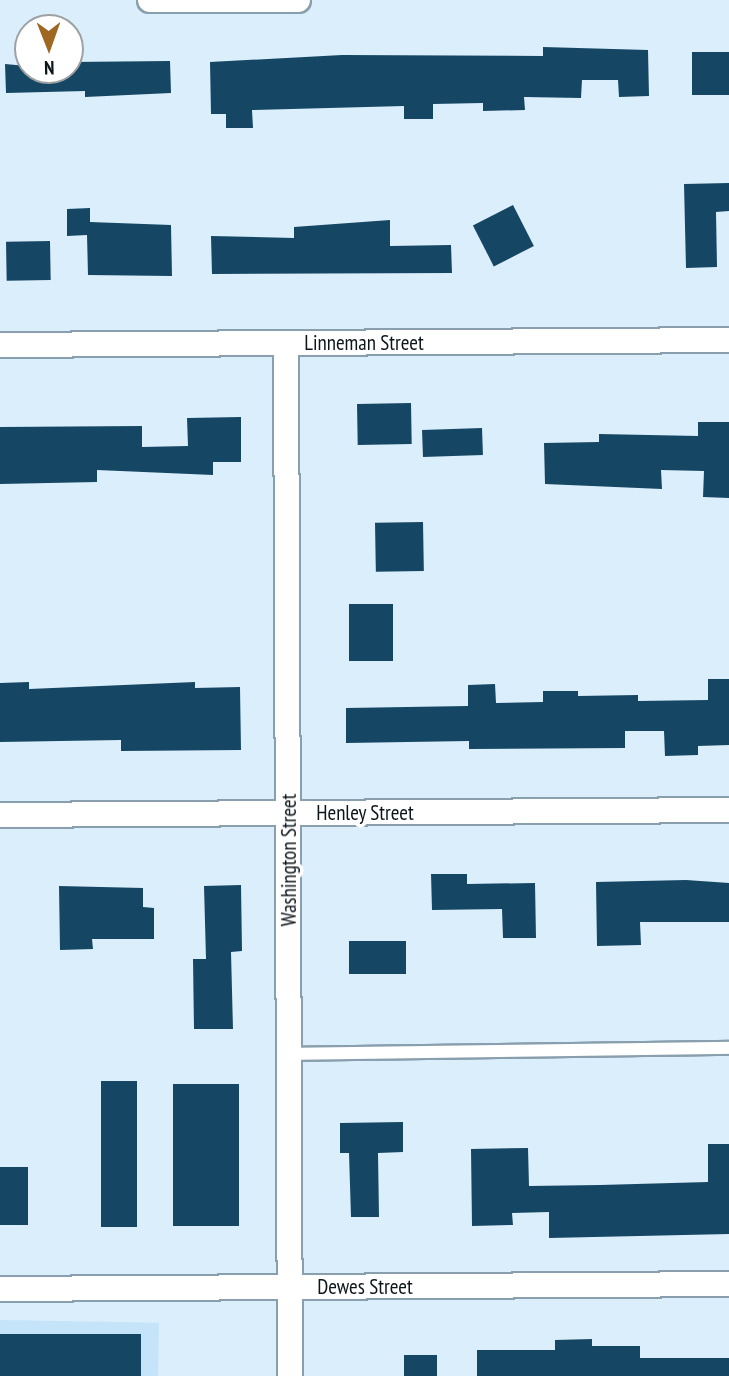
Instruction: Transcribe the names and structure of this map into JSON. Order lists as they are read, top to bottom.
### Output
{
  "streets": {
    "street": [
      "Linneman Street",
      "Henley Street",
      "Washington Street",
      "Dewes Street"
    ]
  },
  "crossings": [
    ["Linneman Street", "Washington Street"],
    ["Henley Street", "Washington Street"],
    ["Washington Street", "Dewes Street"]
  ],
  "north": "bottom"
}
